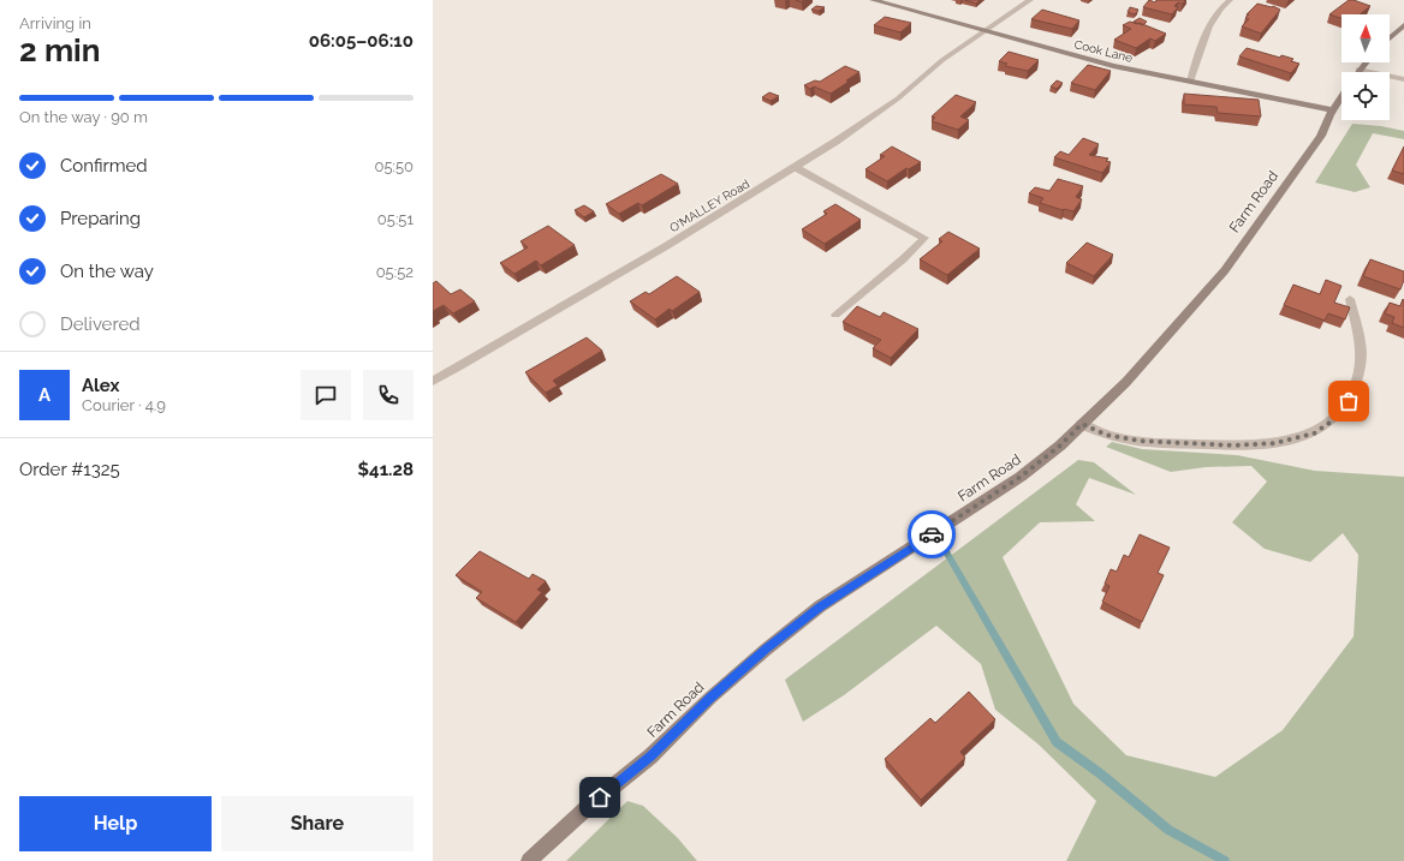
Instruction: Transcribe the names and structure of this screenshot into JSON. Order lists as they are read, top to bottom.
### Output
{
  "streets": {
    "street": ["Cook Lane", "Farm Road", "O'MALLEY Road"]
  },
  "crossings": [
    ["Cook Lane", "Farm Road"],
    ["Cook Lane", "O'MALLEY Road"]
  ],
  "north": "top",
  "page": {
    "heading": ["2 min", "Arriving in", "06:05–06:10"],
    "panel": [
      "Alex",
      "Courier · 4.9",
      "Order #1325",
      "$41.28"
    ],
    "bar": "On the way · 90 m",
    "list": [
      ["Confirmed", "05:50"],
      ["Preparing", "05:51"],
      ["On the way", "05:52"],
      "Delivered"
    ],
    "round": "A",
    "buttons": ["Help", "Share"]
  }
}
